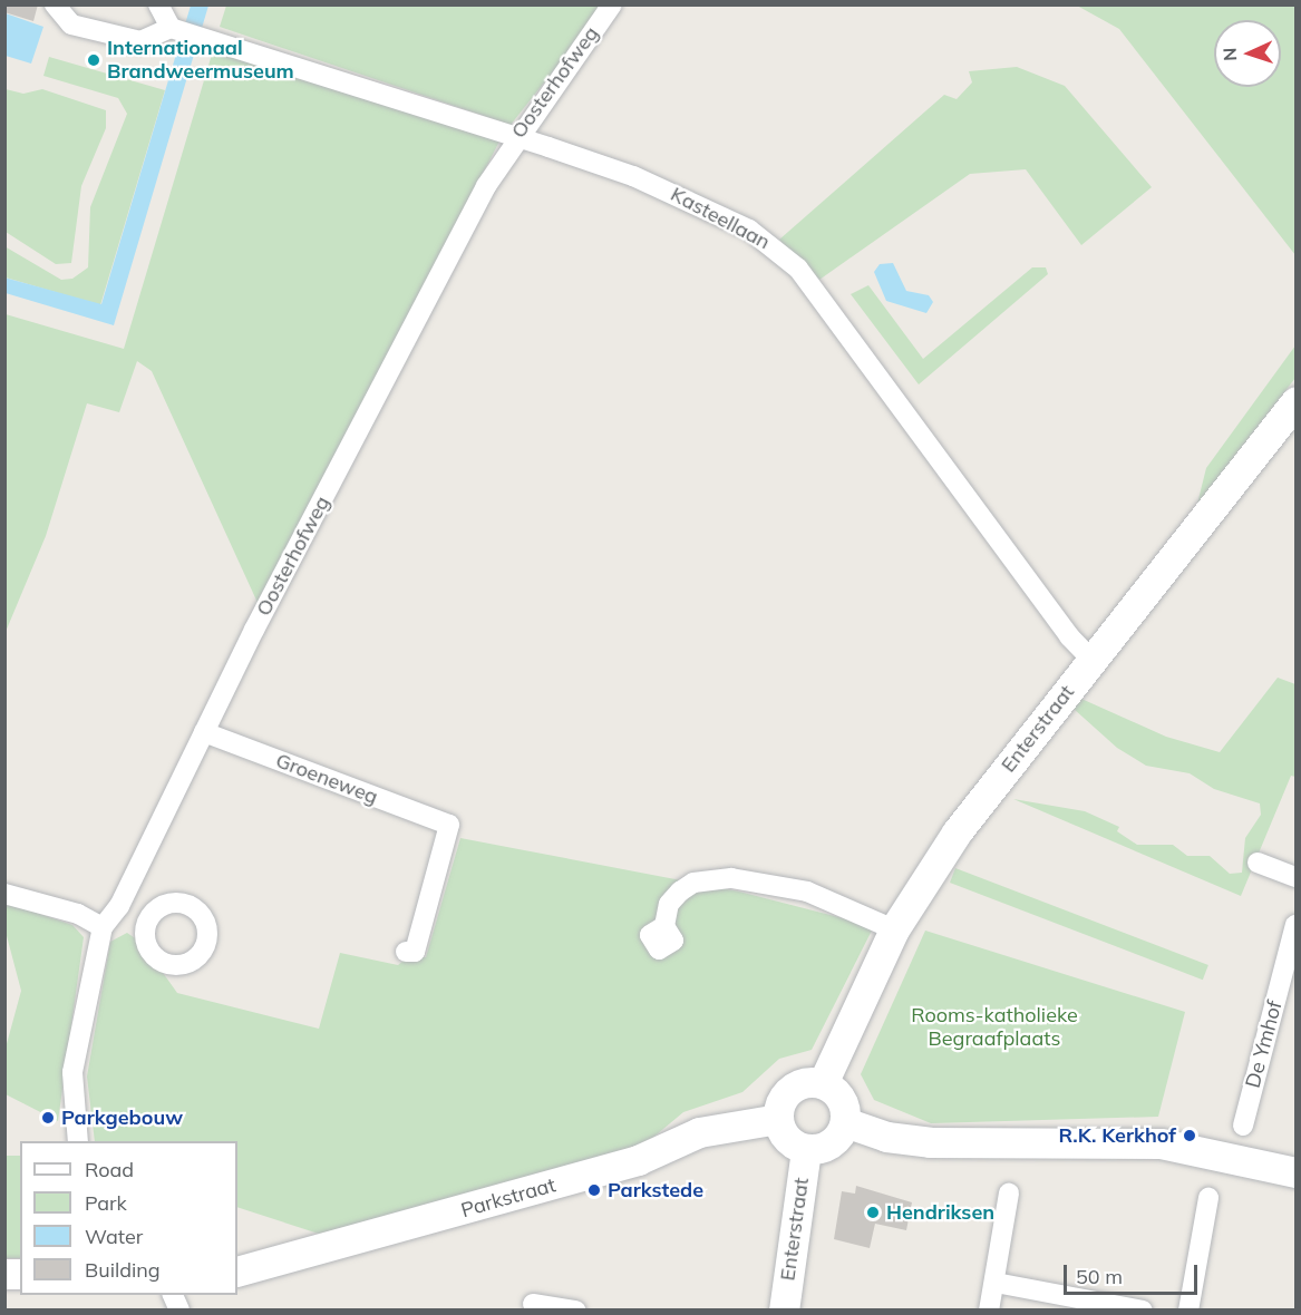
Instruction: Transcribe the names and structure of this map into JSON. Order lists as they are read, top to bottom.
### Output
{
  "streets": {
    "main road": ["Enterstraat", "Parkstraat"],
    "street": [
      "Oosterhofweg",
      "Kasteellaan",
      "Groeneweg",
      "De Ymhof"
    ]
  },
  "crossings": [
    ["Oosterhofweg", "Kasteellaan"],
    ["Oosterhofweg", "Groeneweg"],
    ["Kasteellaan", "Enterstraat"],
    ["Enterstraat", "Parkstraat"]
  ],
  "parks": ["Rooms-katholieke Begraafplaats"],
  "places": [
    "Internationaal Brandweermuseum",
    "Parkgebouw",
    "R.K. Kerkhof",
    "Parkstede",
    "Hendriksen"
  ],
  "legend": [
    "Road",
    "Park",
    "Water",
    "Building"
  ],
  "scale_bar": "50 m",
  "north": "left"
}
